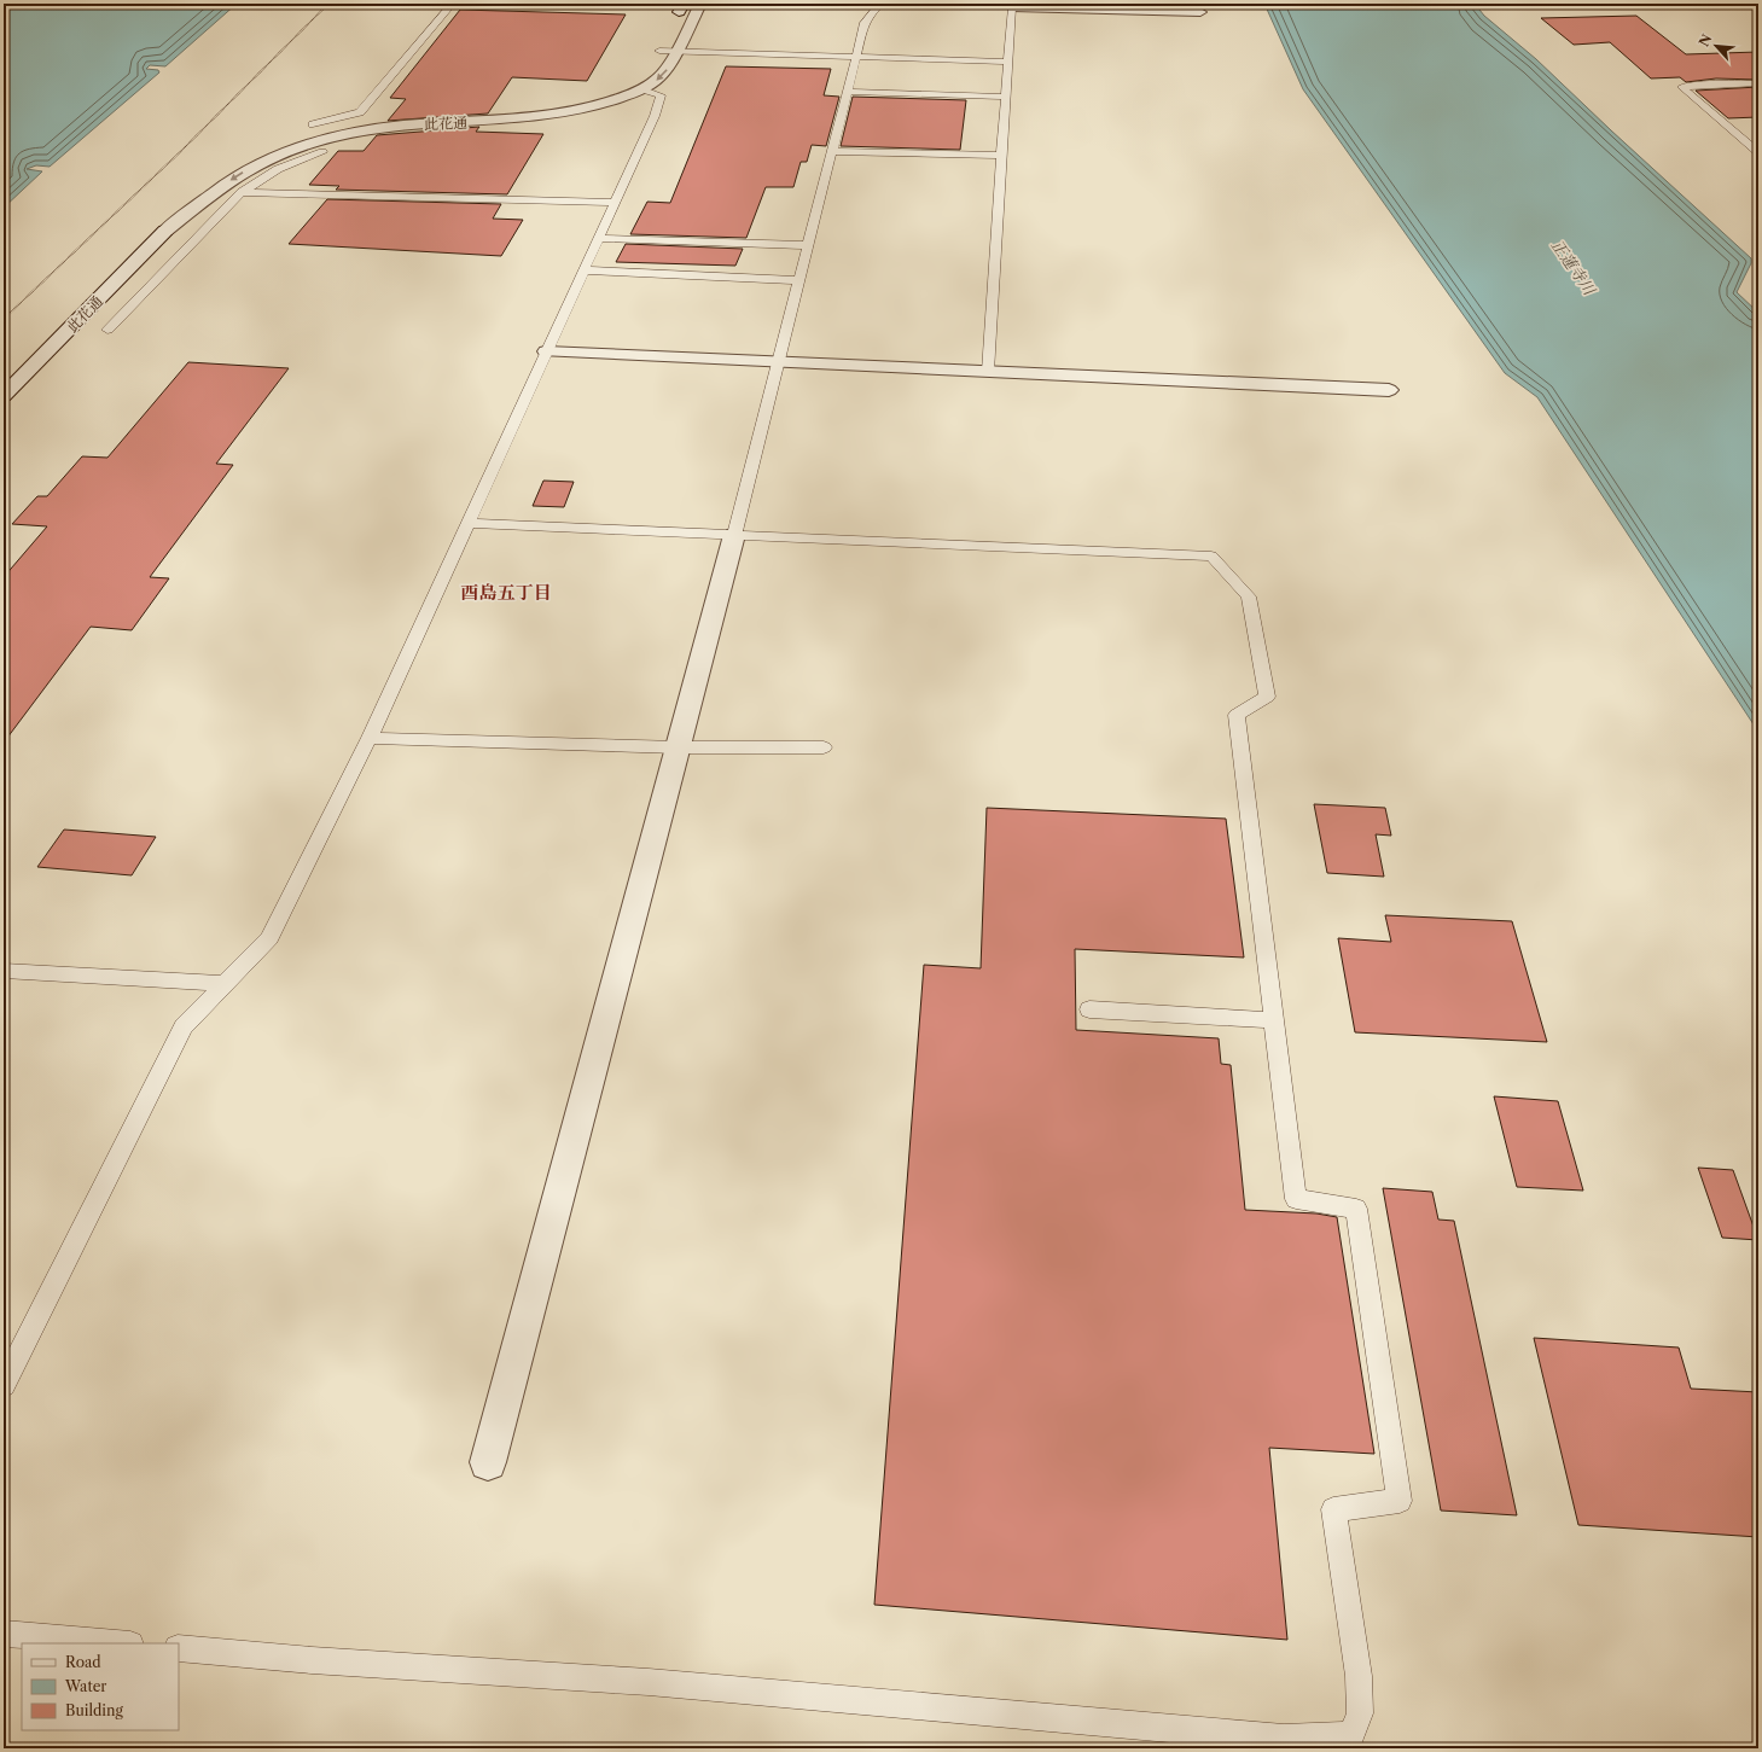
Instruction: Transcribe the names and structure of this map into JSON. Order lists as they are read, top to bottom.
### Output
{
  "streets": {
    "street": ["此花通"]
  },
  "districts": ["酉島五丁目"],
  "water": ["正蓮寺川"],
  "legend": ["Road", "Water", "Building"],
  "north": "top left"
}
